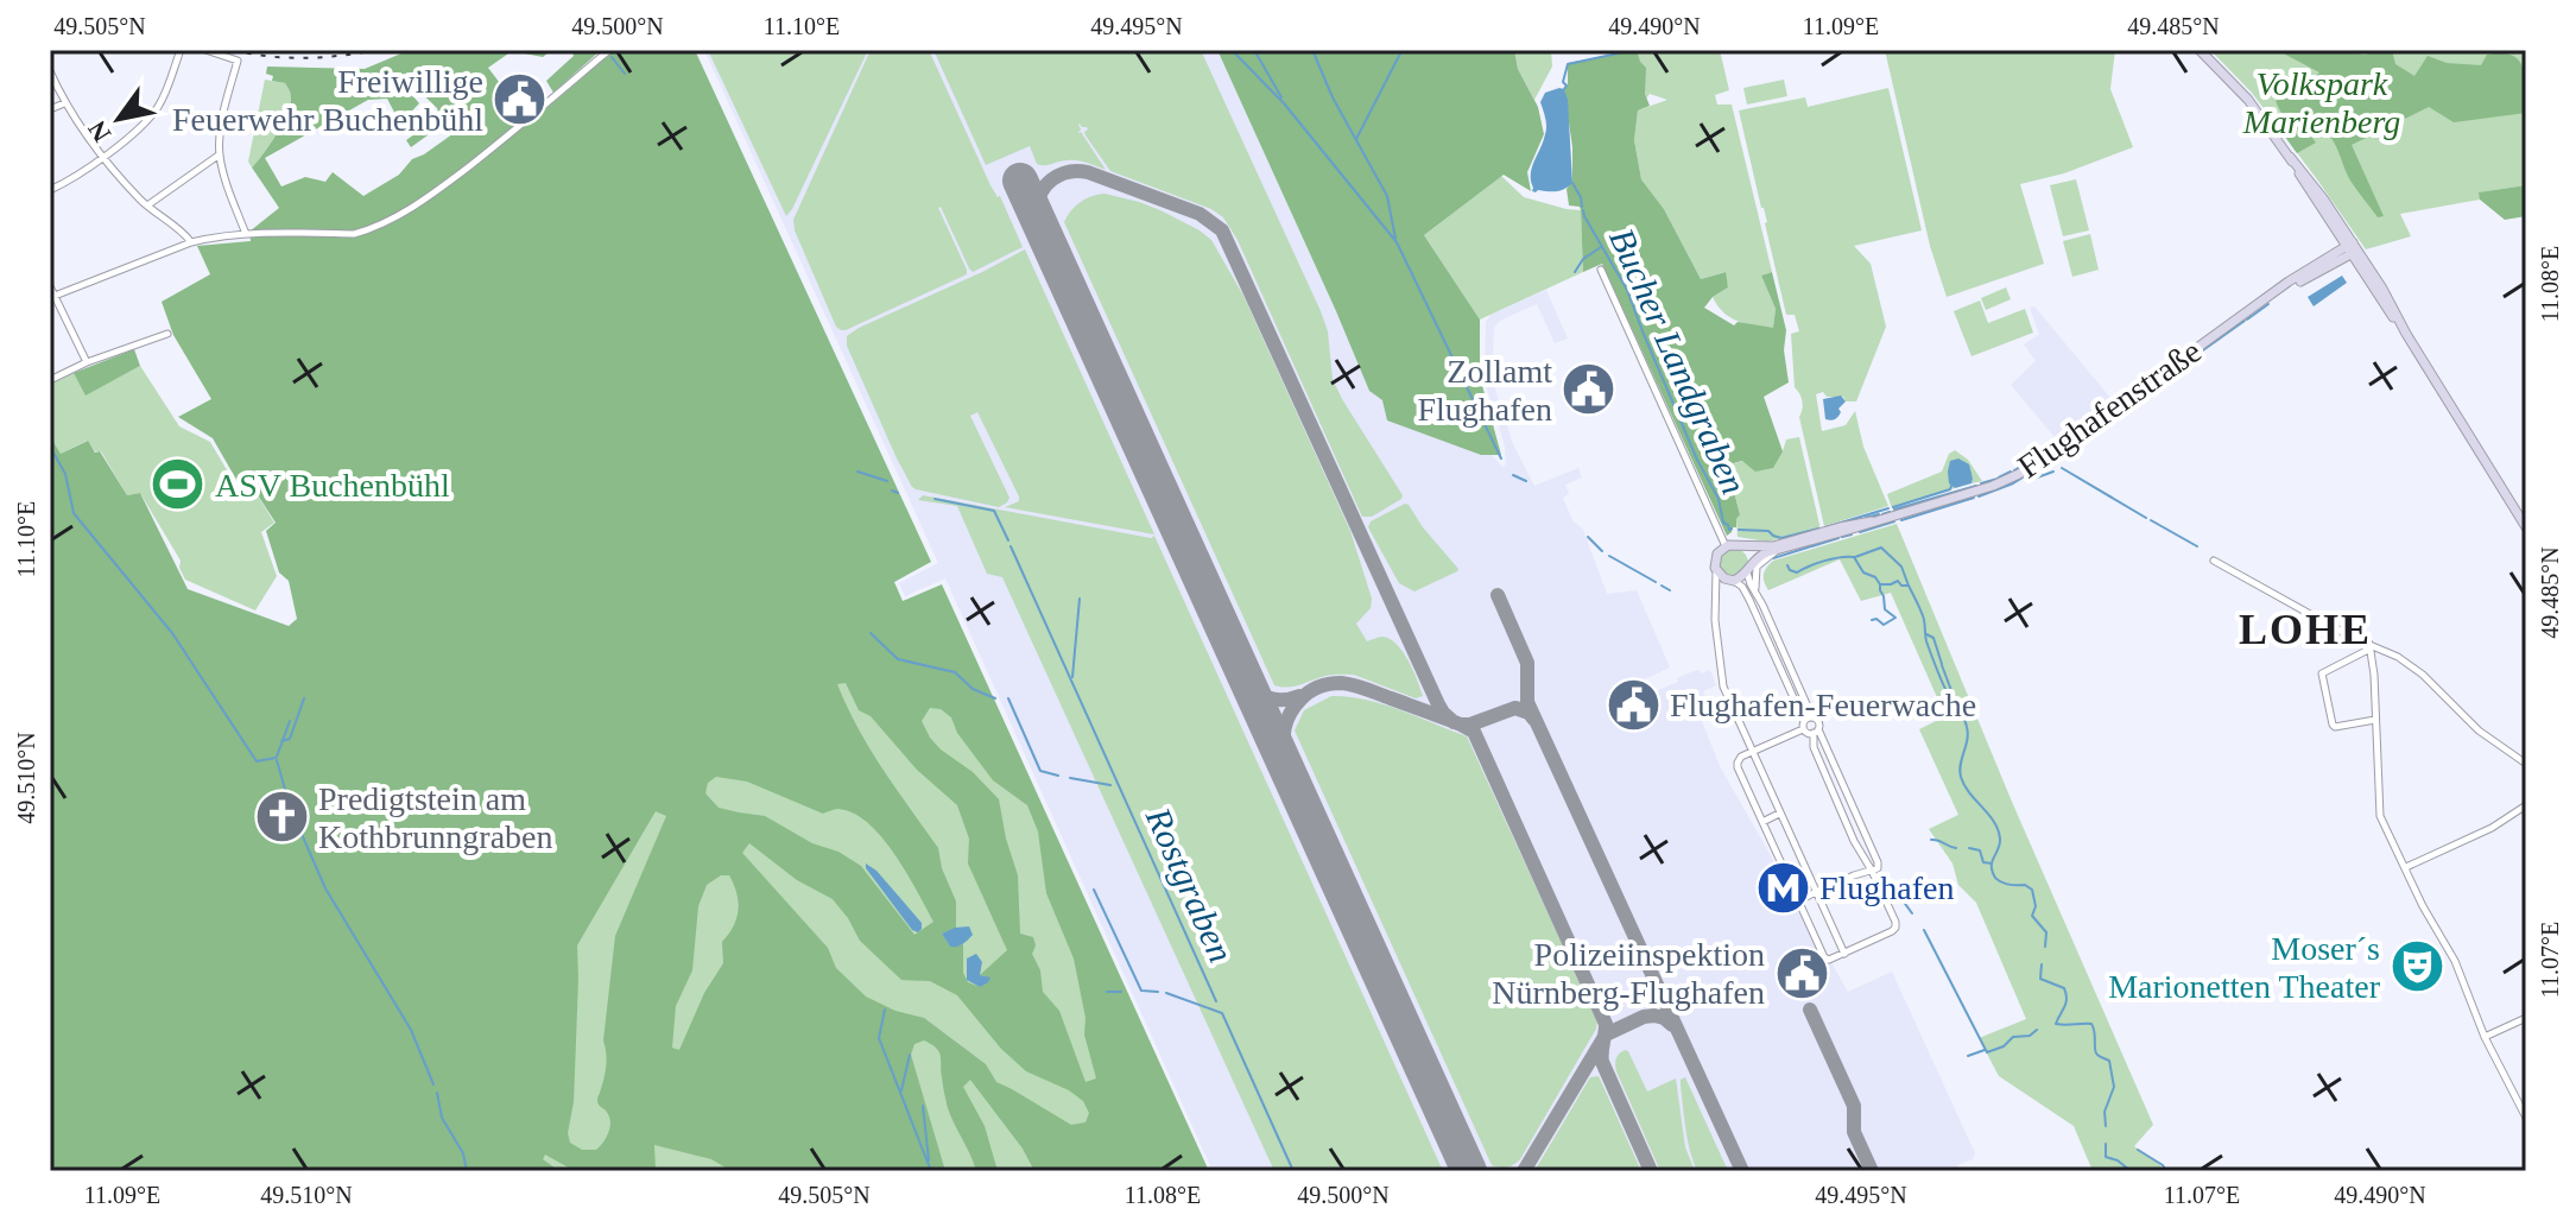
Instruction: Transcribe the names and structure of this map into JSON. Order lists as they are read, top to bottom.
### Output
{
  "streets": {
    "main road": ["Flughafenstraße"]
  },
  "districts": ["LOHE"],
  "water": ["Bucher Landgraben", "Rostgraben"],
  "parks": ["Volkspark Marienberg"],
  "places": {
    "public building": [
      "Freiwillige Feuerwehr Buchenbühl",
      "Zollamt Flughafen",
      "Flughafen-Feuerwache",
      "Polizeiinspektion Nürnberg-Flughafen"
    ],
    "sports": ["ASV Buchenbühl"],
    "church": ["Predigtstein am Kothbrunngraben"],
    "metro station": ["Flughafen"],
    "theatre": ["Moser´s Marionetten Theater"]
  },
  "north": "bottom left",
  "coordinates": [
    "49.505°N",
    "49.500°N",
    "11.10°E",
    "49.495°N",
    "49.490°N",
    "11.09°E",
    "49.485°N",
    "11.08°E",
    "49.510°N",
    "11.07°E"
  ]
}
